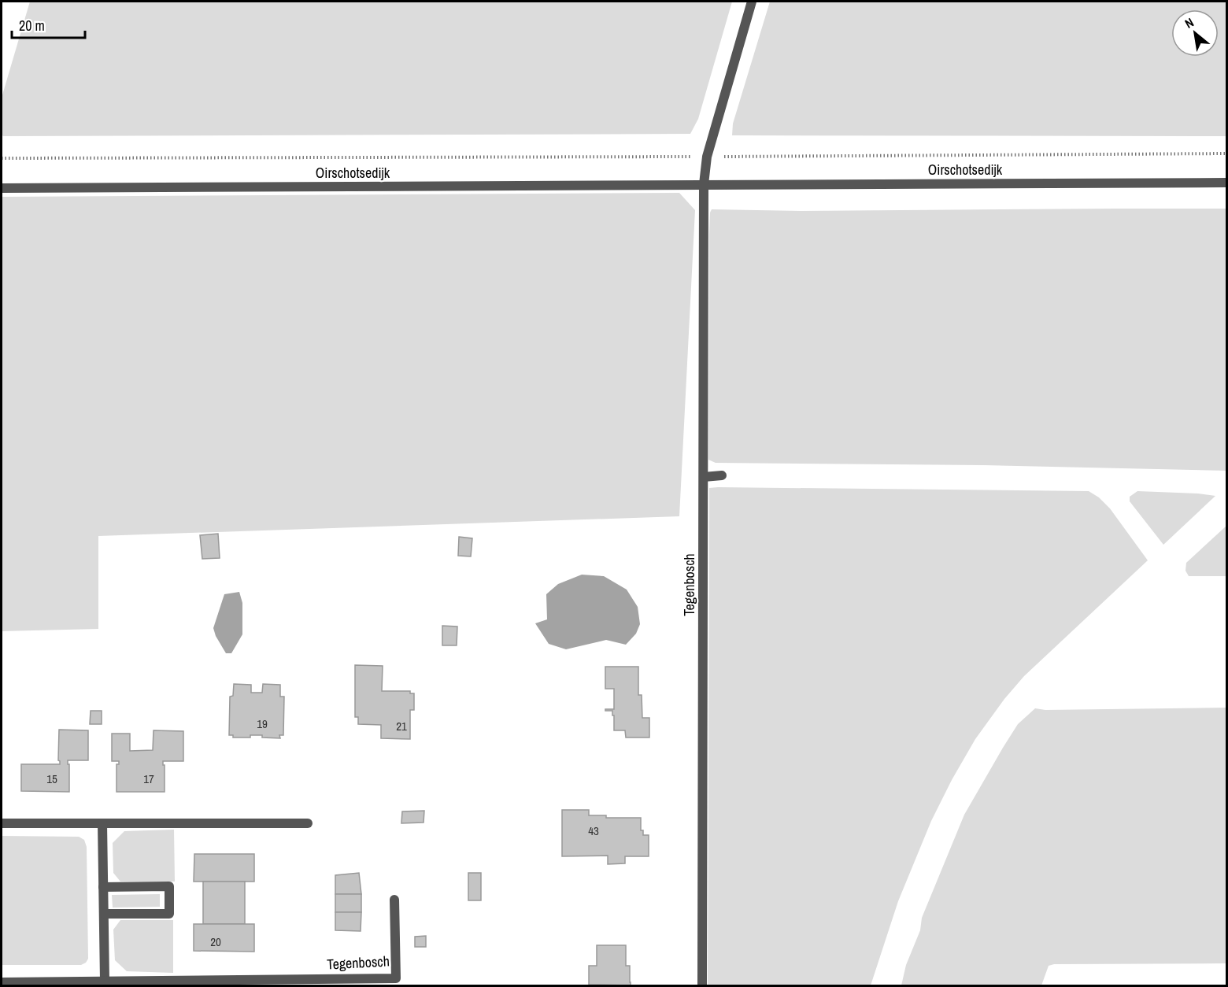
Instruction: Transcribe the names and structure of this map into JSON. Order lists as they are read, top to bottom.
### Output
{
  "streets": {
    "street": ["Oirschotsedijk", "Tegenbosch"]
  },
  "crossings": [
    ["Oirschotsedijk", "Tegenbosch"]
  ],
  "house_numbers": [
    "19",
    "21",
    "15",
    "17",
    "43",
    "20"
  ],
  "scale_bar": "20 m",
  "north": "top left"
}
